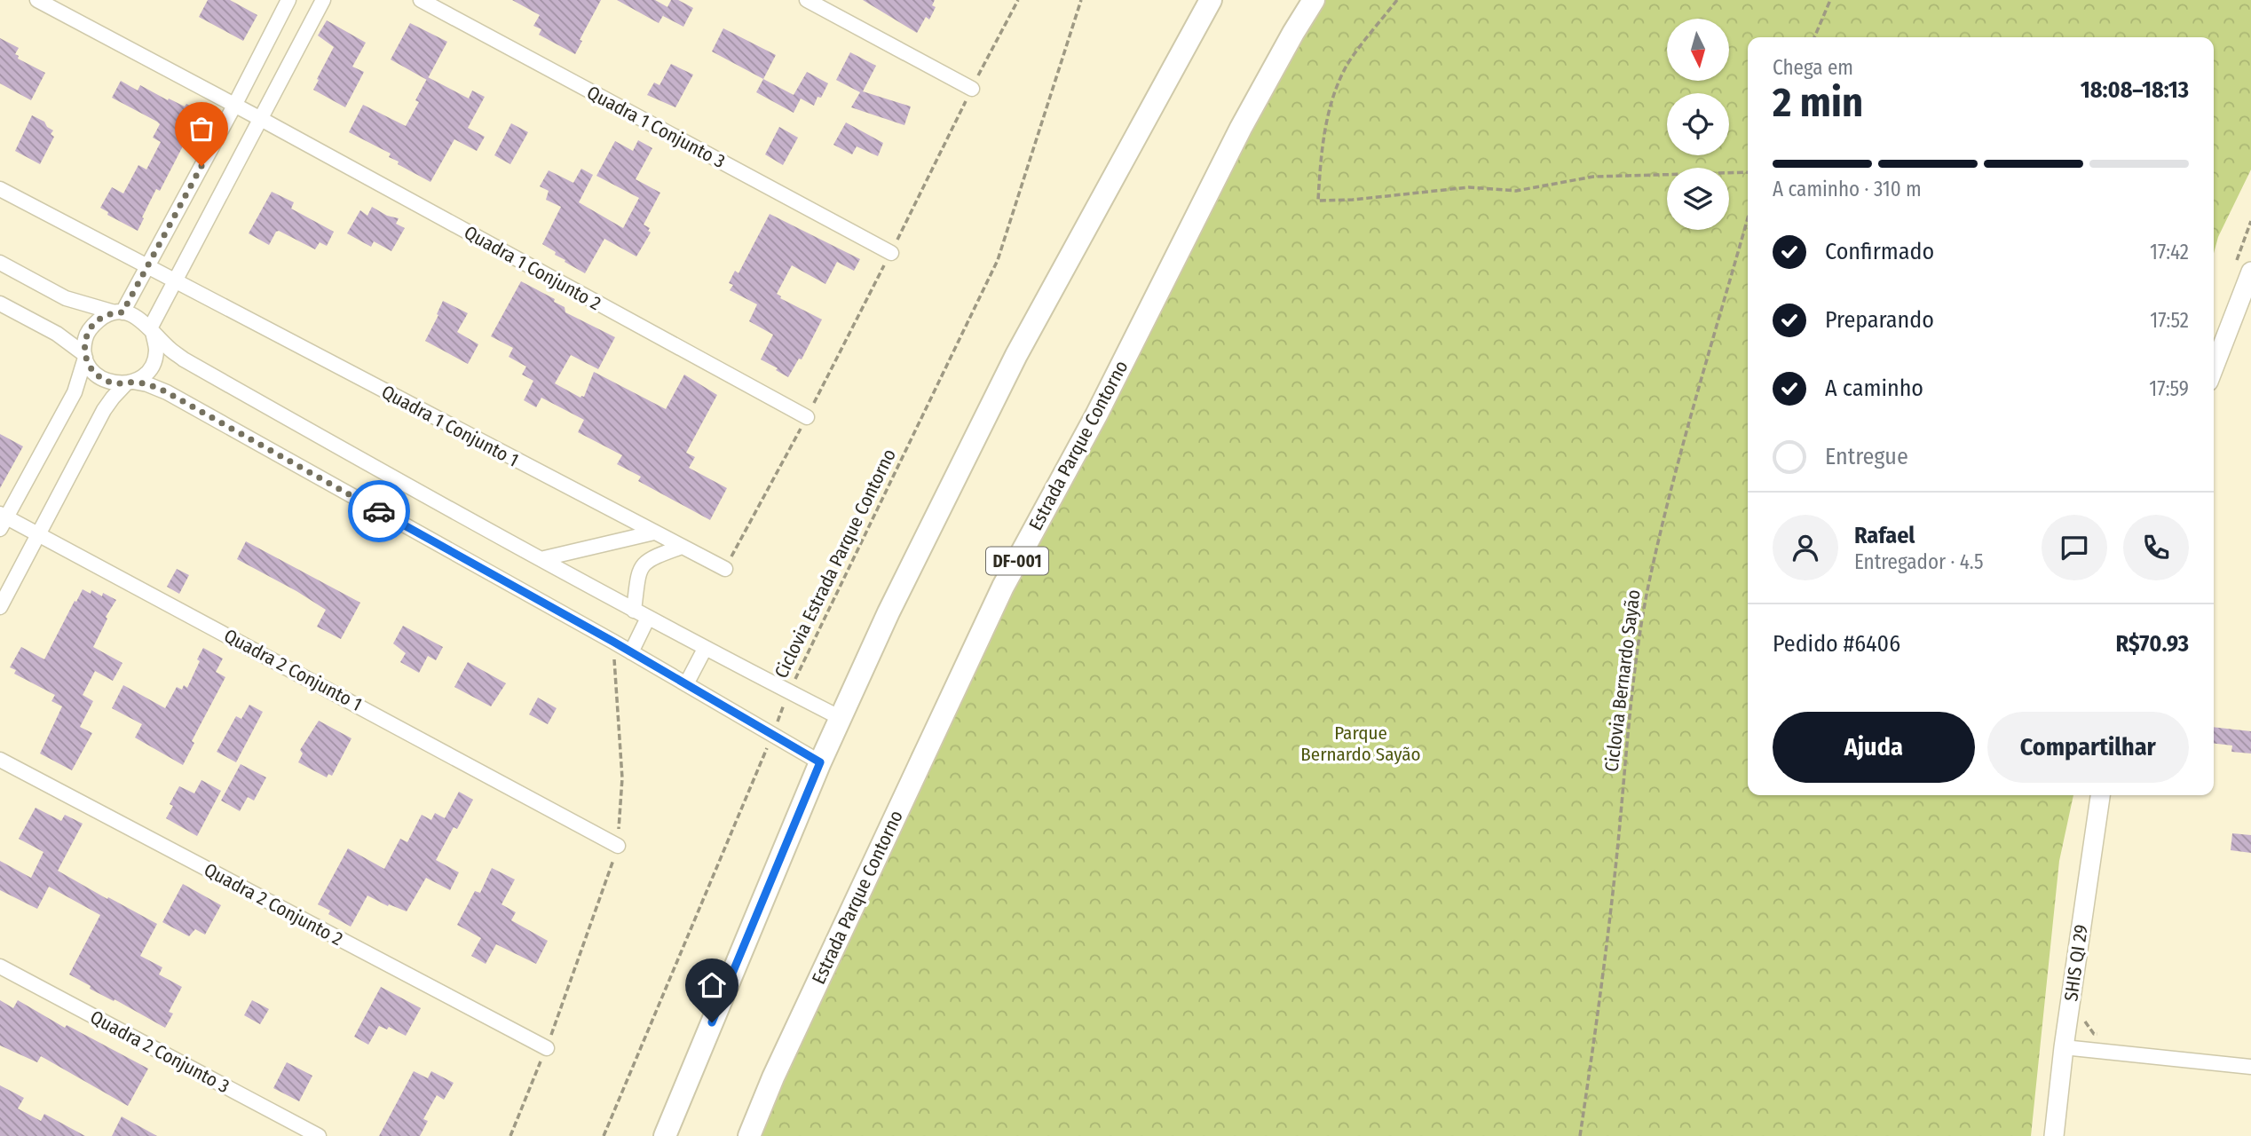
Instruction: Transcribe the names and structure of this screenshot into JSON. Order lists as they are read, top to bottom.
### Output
{
  "streets": {
    "main road": ["Estrada Parque Contorno", "DF-001"],
    "street": [
      "Quadra 1 Conjunto 3",
      "Quadra 1 Conjunto 2",
      "Quadra 1 Conjunto 1",
      "Quadra 2 Conjunto 1",
      "Quadra 2 Conjunto 2",
      "SHIS QI 29",
      "Quadra 2 Conjunto 3"
    ],
    "path": ["Ciclovia Estrada Parque Contorno", "Ciclovia Bernardo Sayão"]
  },
  "parks": ["Parque Bernardo Sayão"],
  "north": "bottom",
  "page": {
    "heading": ["2 min", "Chega em", "18:08–18:13"],
    "panel": [
      "Rafael",
      "Entregador · 4.5",
      "Pedido #6406",
      "R$70.93"
    ],
    "bar": "A caminho · 310 m",
    "list": [
      ["Confirmado", "17:42"],
      ["Preparando", "17:52"],
      ["A caminho", "17:59"],
      "Entregue"
    ],
    "buttons": ["Ajuda", "Compartilhar"]
  }
}
